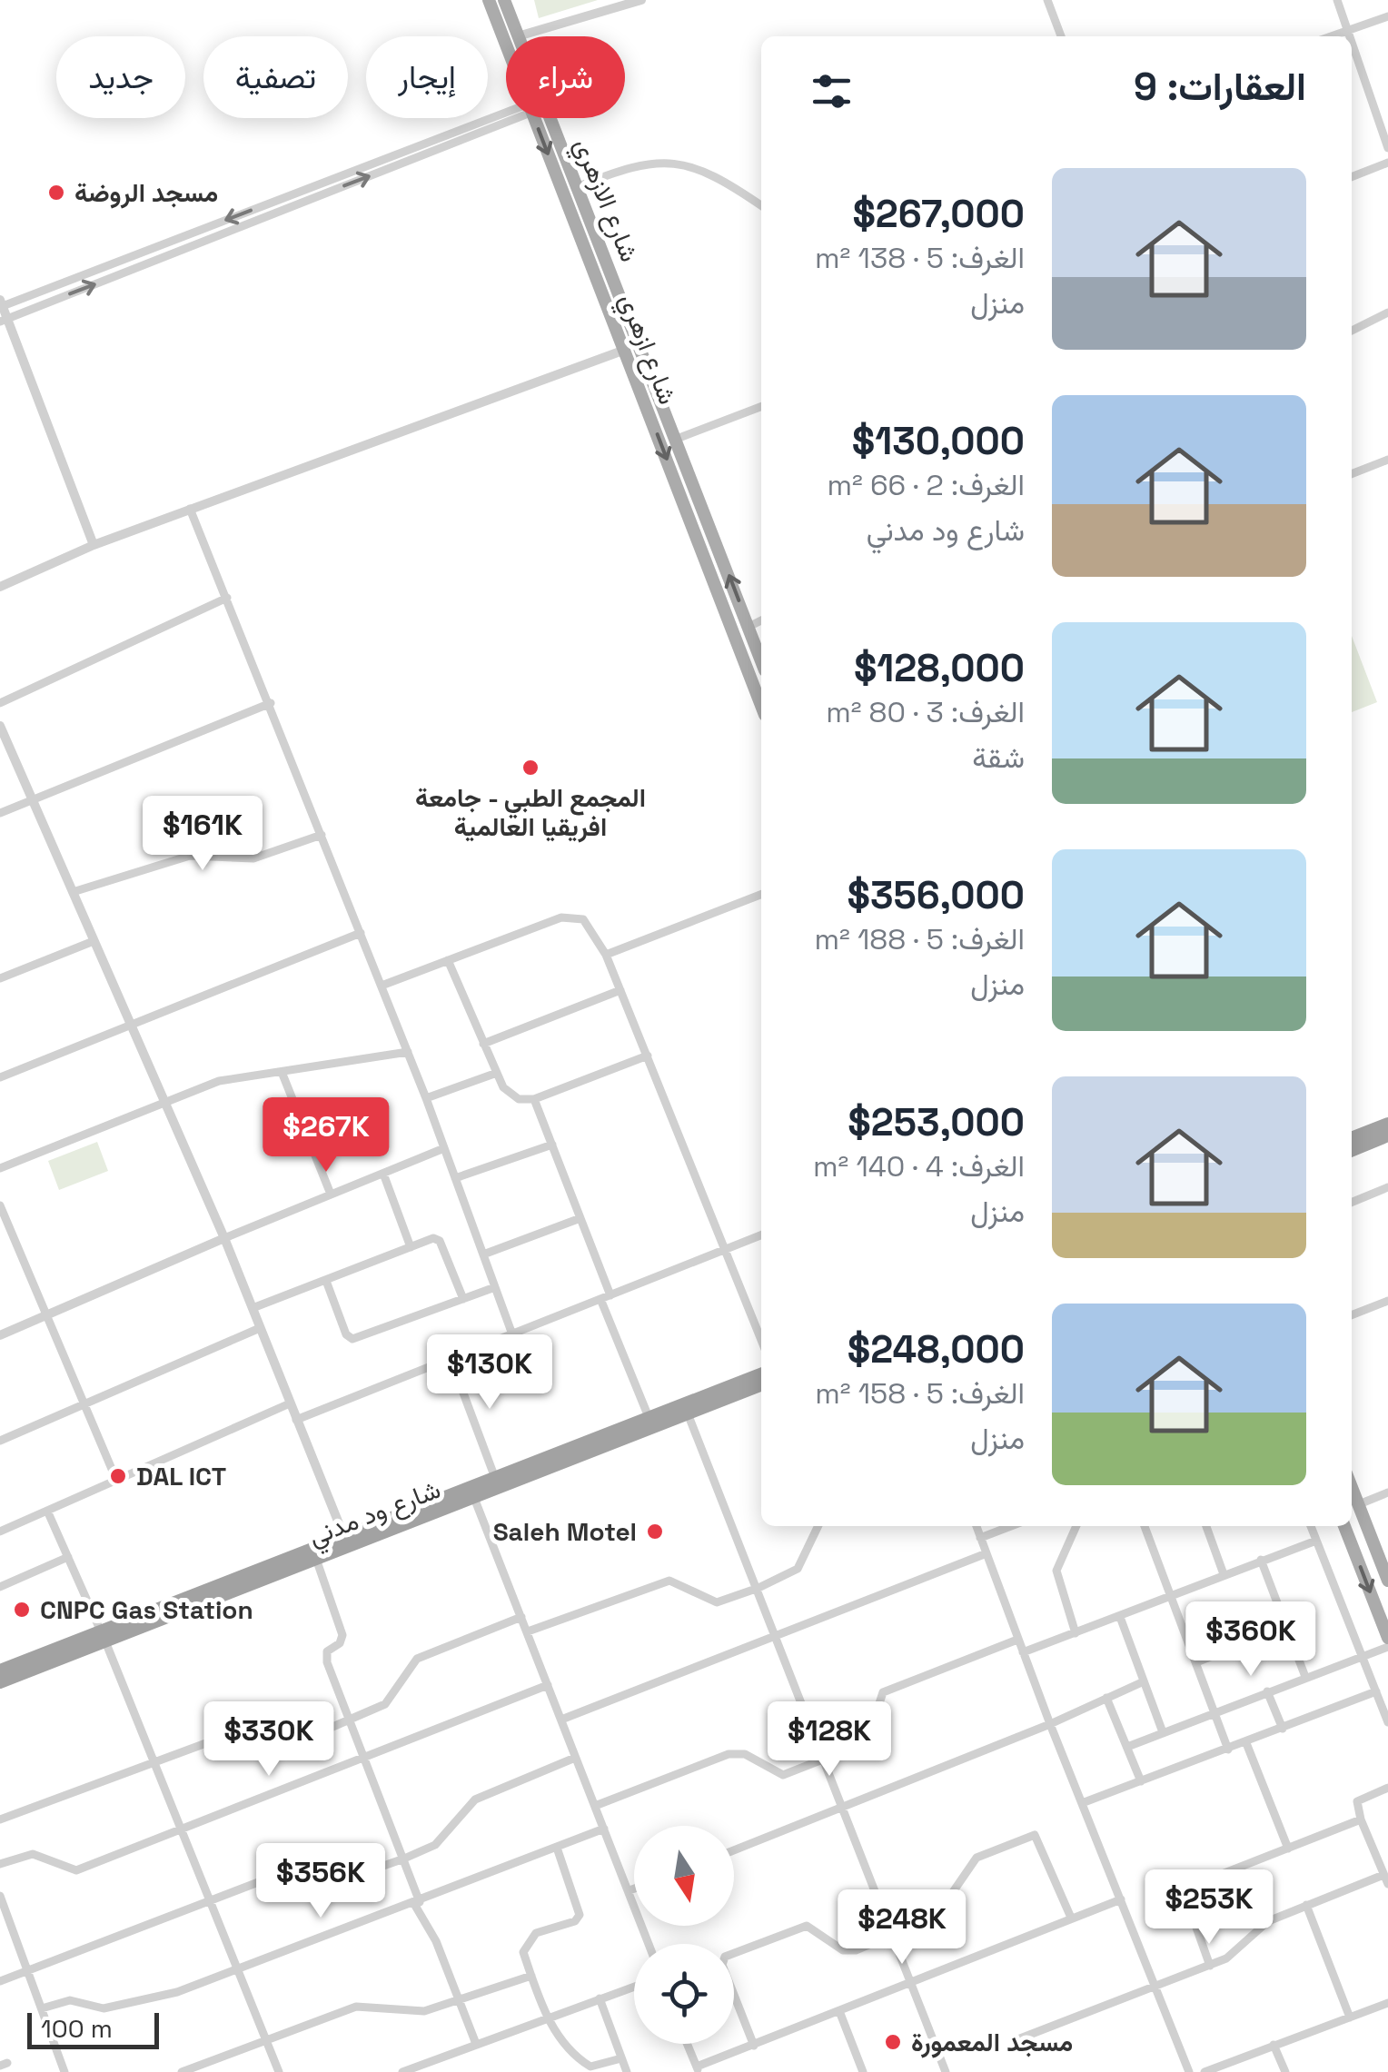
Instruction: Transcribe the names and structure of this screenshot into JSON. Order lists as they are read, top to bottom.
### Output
{
  "streets": {
    "highway": ["شارع ود مدني"],
    "main road": ["شارع الازهري", "شارع ازهري"]
  },
  "one_way": ["شارع ازهري"],
  "places": [
    "مسجد الروضة",
    "المجمع الطبي - جامعة افريقيا العالمية",
    "DAL ICT",
    "Saleh Motel",
    "CNPC Gas Station",
    "مسجد المعمورة"
  ],
  "scale_bar": "100 m",
  "north": "bottom",
  "page": {
    "chip": [
      "شراء",
      "إيجار",
      "تصفية",
      "جديد"
    ],
    "heading": "العقارات: 9",
    "list": [
      {
        "name": "$267,000",
        "note": "الغرف: 5 · 138 m² · منزل"
      },
      {
        "name": "$130,000",
        "note": "الغرف: 2 · 66 m² · شارع ود مدني"
      },
      {
        "name": "$128,000",
        "note": "الغرف: 3 · 80 m² · شقة"
      },
      {
        "name": "$356,000",
        "note": "الغرف: 5 · 188 m² · منزل"
      },
      {
        "name": "$253,000",
        "note": "الغرف: 4 · 140 m² · منزل"
      },
      {
        "name": "$248,000",
        "note": "الغرف: 5 · 158 m² · منزل"
      }
    ],
    "price": [
      "$161K",
      "$267K",
      "$130K",
      "$360K",
      "$330K",
      "$128K",
      "$356K",
      "$253K",
      "$248K"
    ],
    "scale": "100 m"
  }
}
